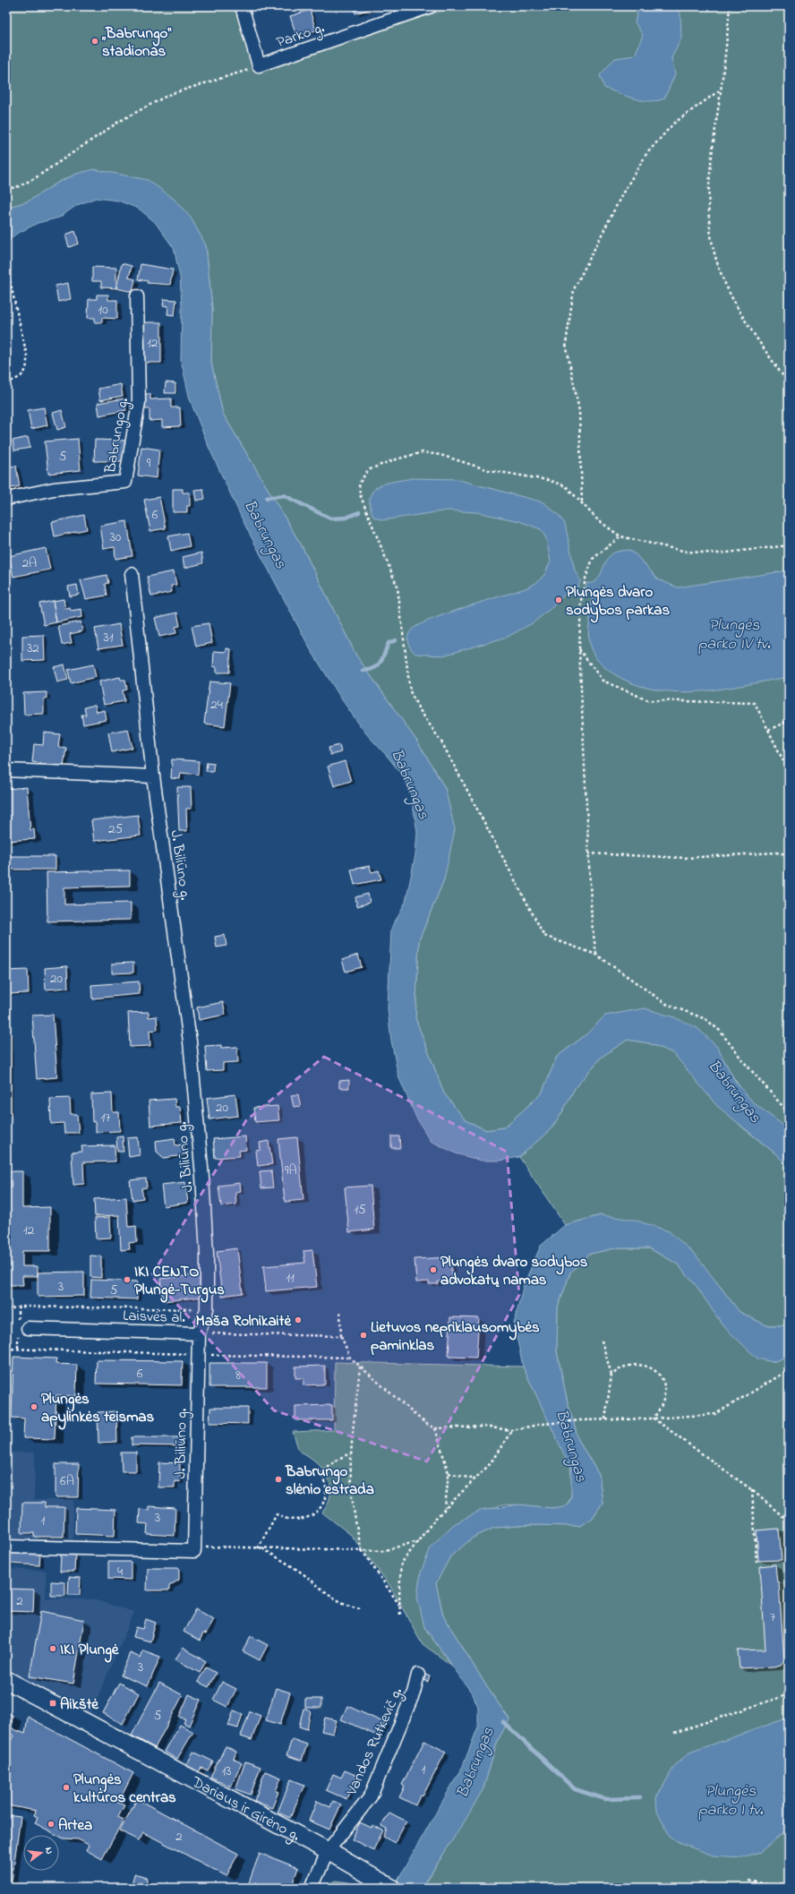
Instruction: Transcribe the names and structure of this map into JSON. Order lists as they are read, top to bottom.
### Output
{
  "streets": {
    "main road": ["Dariaus ir Girėno g."],
    "street": [
      "Parko g.",
      "Babrungo g.",
      "J. Biliūno g.",
      "Laisvės al.",
      "Vandos Rutkevič g."
    ]
  },
  "crossings": [
    ["J. Biliūno g.", "Laisvės al."],
    ["Vandos Rutkevič g.", "Dariaus ir Girėno g."]
  ],
  "water": ["Babrungas", "Plungės parko IV tv.", "Plungės parko I tv."],
  "places": {
    "other": [
      "„Babrungo“ stadionas",
      "Plungės dvaro sodybos parkas",
      "Plungės dvaro sodybos advokatų namas",
      "IKI CENTO Plungė-Turgus",
      "Maša Rolnikaitė",
      "Lietuvos nepriklausomybės paminklas",
      "Plungės apylinkės teismas",
      "Babrungo slėnio estrada",
      "IKI Plungė",
      "Plungės kultūros centras",
      "Artea"
    ],
    "transit": ["Aikštė"]
  },
  "house_numbers": [
    "10",
    "12",
    "5",
    "9",
    "6",
    "30",
    "2A",
    "31",
    "32",
    "24",
    "25",
    "20",
    "20",
    "17",
    "9A",
    "15",
    "12",
    "11",
    "3",
    "5",
    "6",
    "8",
    "6A",
    "3",
    "1",
    "4",
    "2",
    "7",
    "3",
    "5",
    "1",
    "13",
    "2"
  ],
  "north": "right"
}
